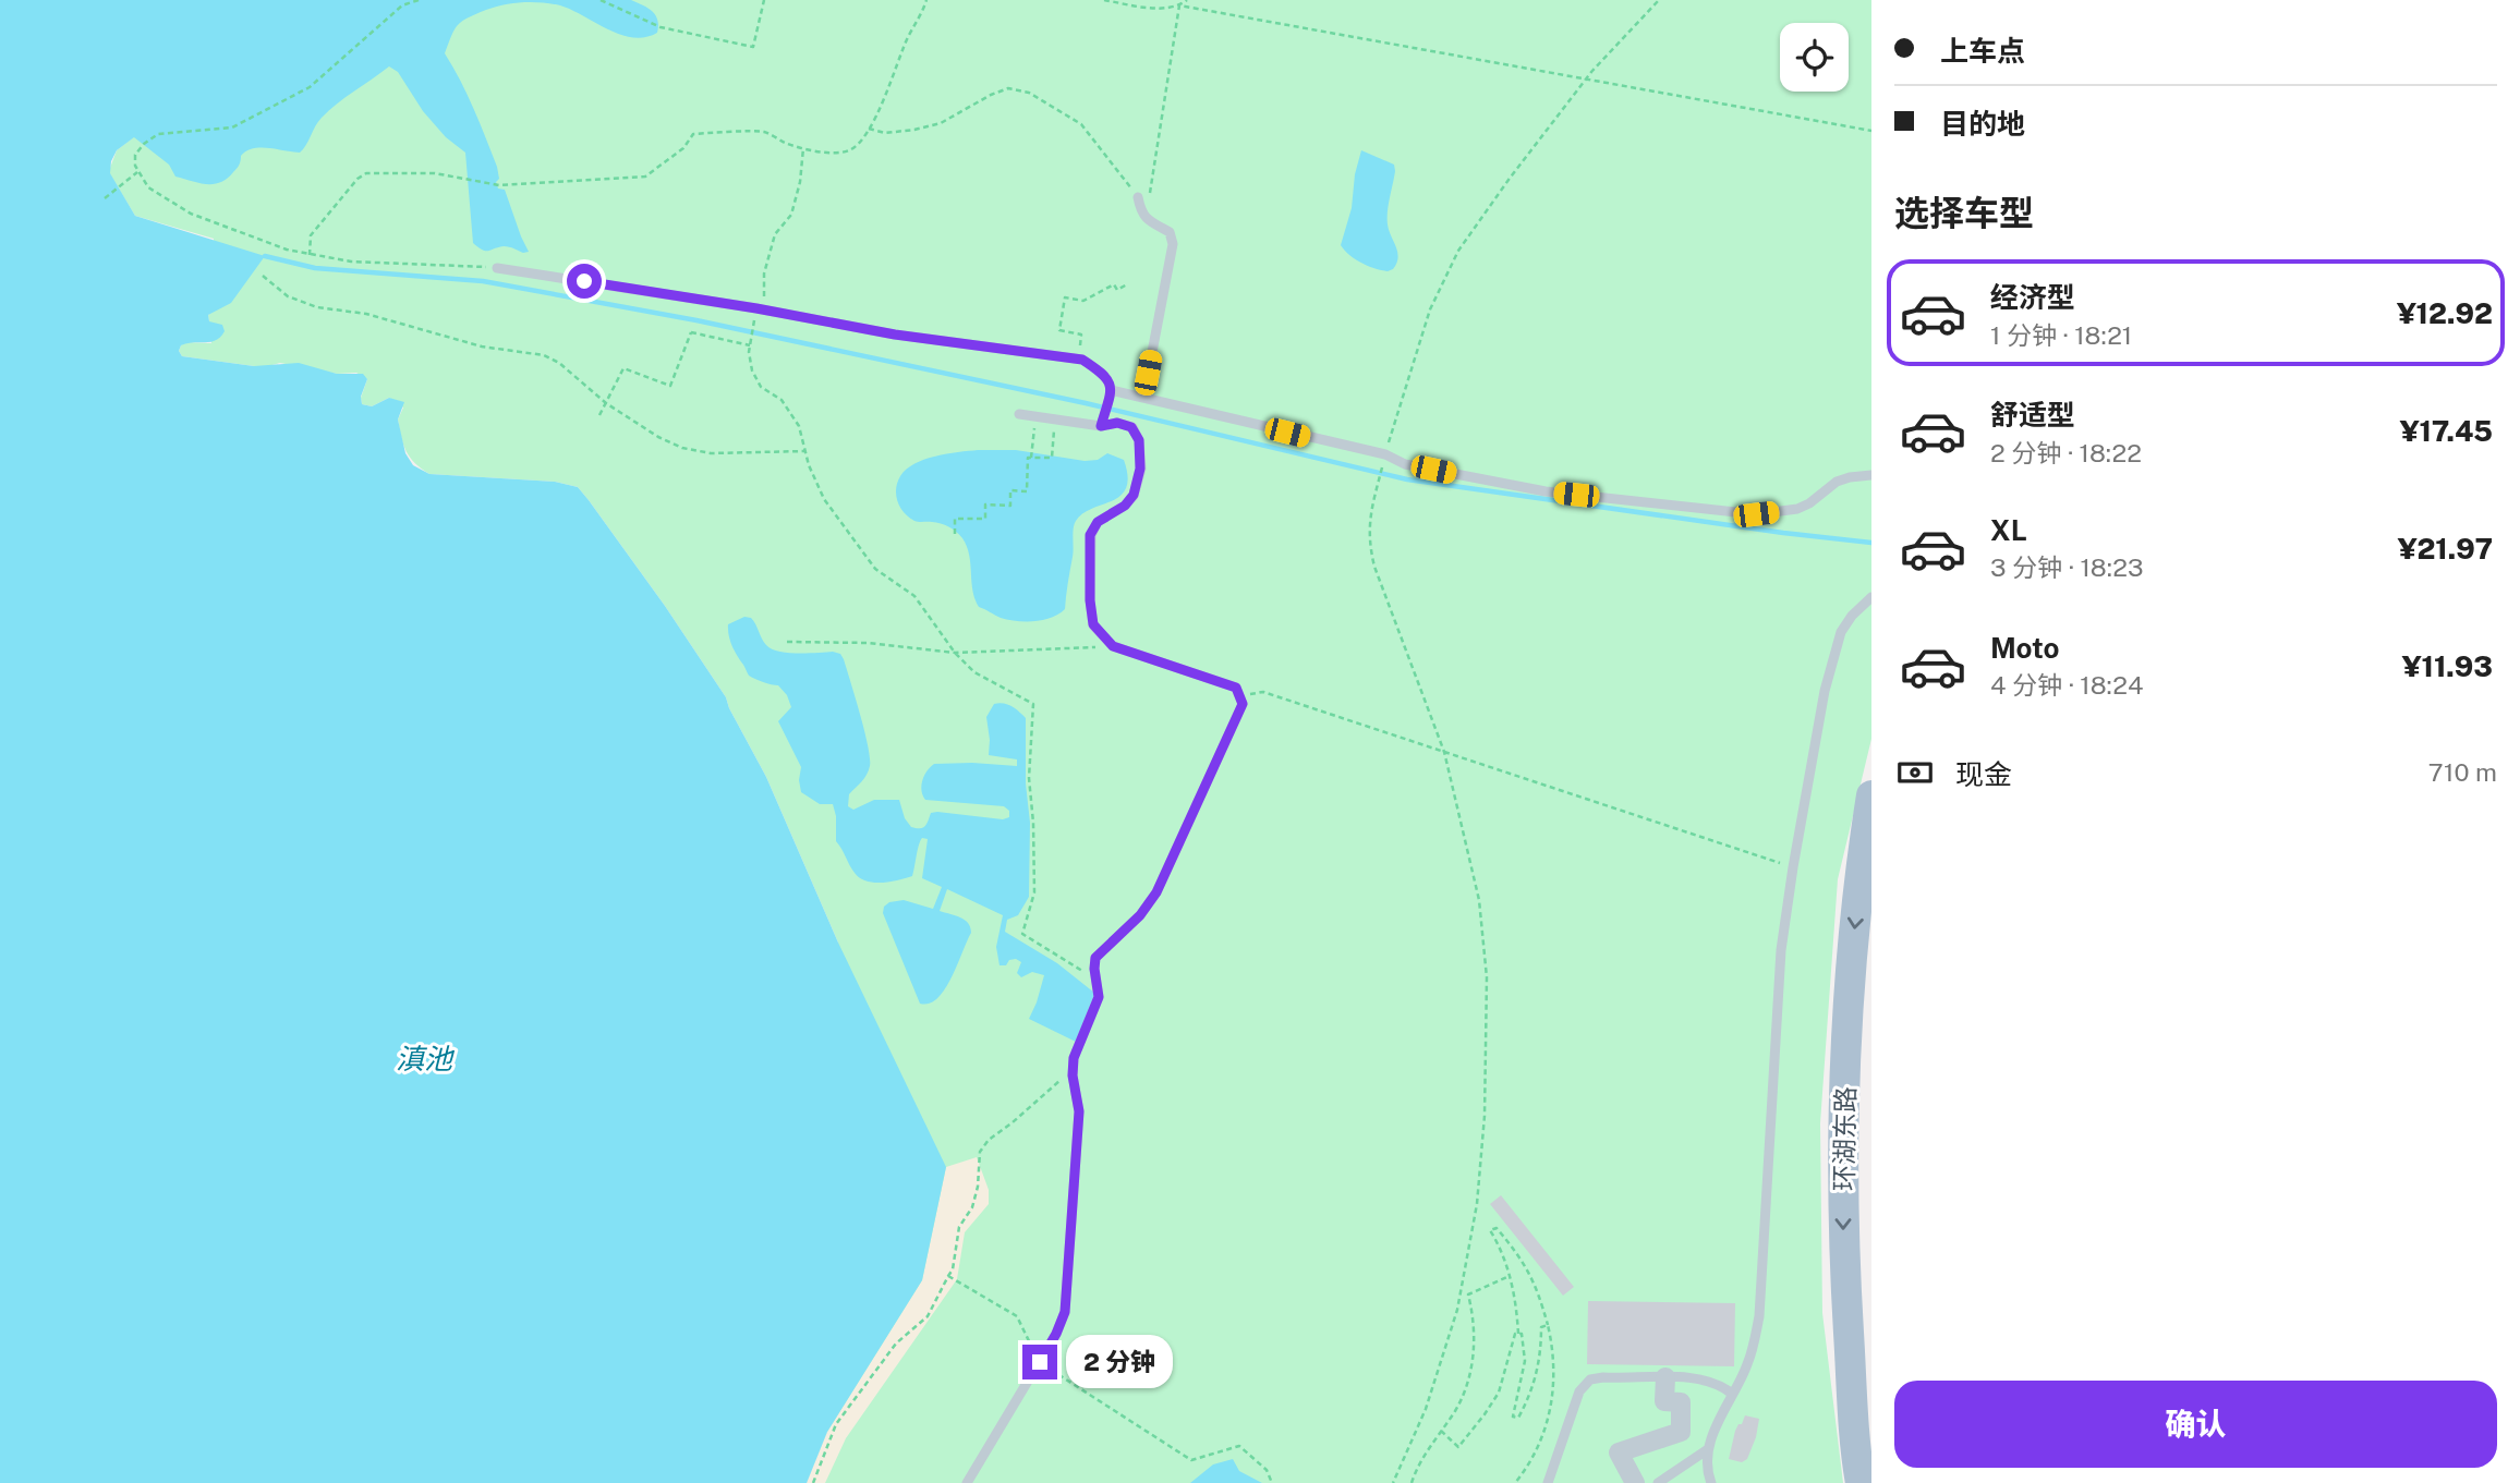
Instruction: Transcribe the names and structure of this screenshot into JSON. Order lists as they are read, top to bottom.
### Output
{
  "streets": {
    "main road": ["环湖东路"]
  },
  "one_way": ["环湖东路"],
  "water": ["滇池"],
  "page": {
    "banner": ["上车点", "目的地"],
    "heading": "选择车型",
    "list": [
      {
        "name": "经济型",
        "note": "1 分钟 · 18:21",
        "value": "¥12.92"
      },
      {
        "name": "舒适型",
        "note": "2 分钟 · 18:22",
        "value": "¥17.45"
      },
      {
        "name": "XL",
        "note": "3 分钟 · 18:23",
        "value": "¥21.97"
      },
      {
        "name": "Moto",
        "note": "4 分钟 · 18:24",
        "value": "¥11.93"
      }
    ],
    "pay": ["现金", "710 m"],
    "bubble": "2 分钟",
    "buttons": "确认"
  }
}
